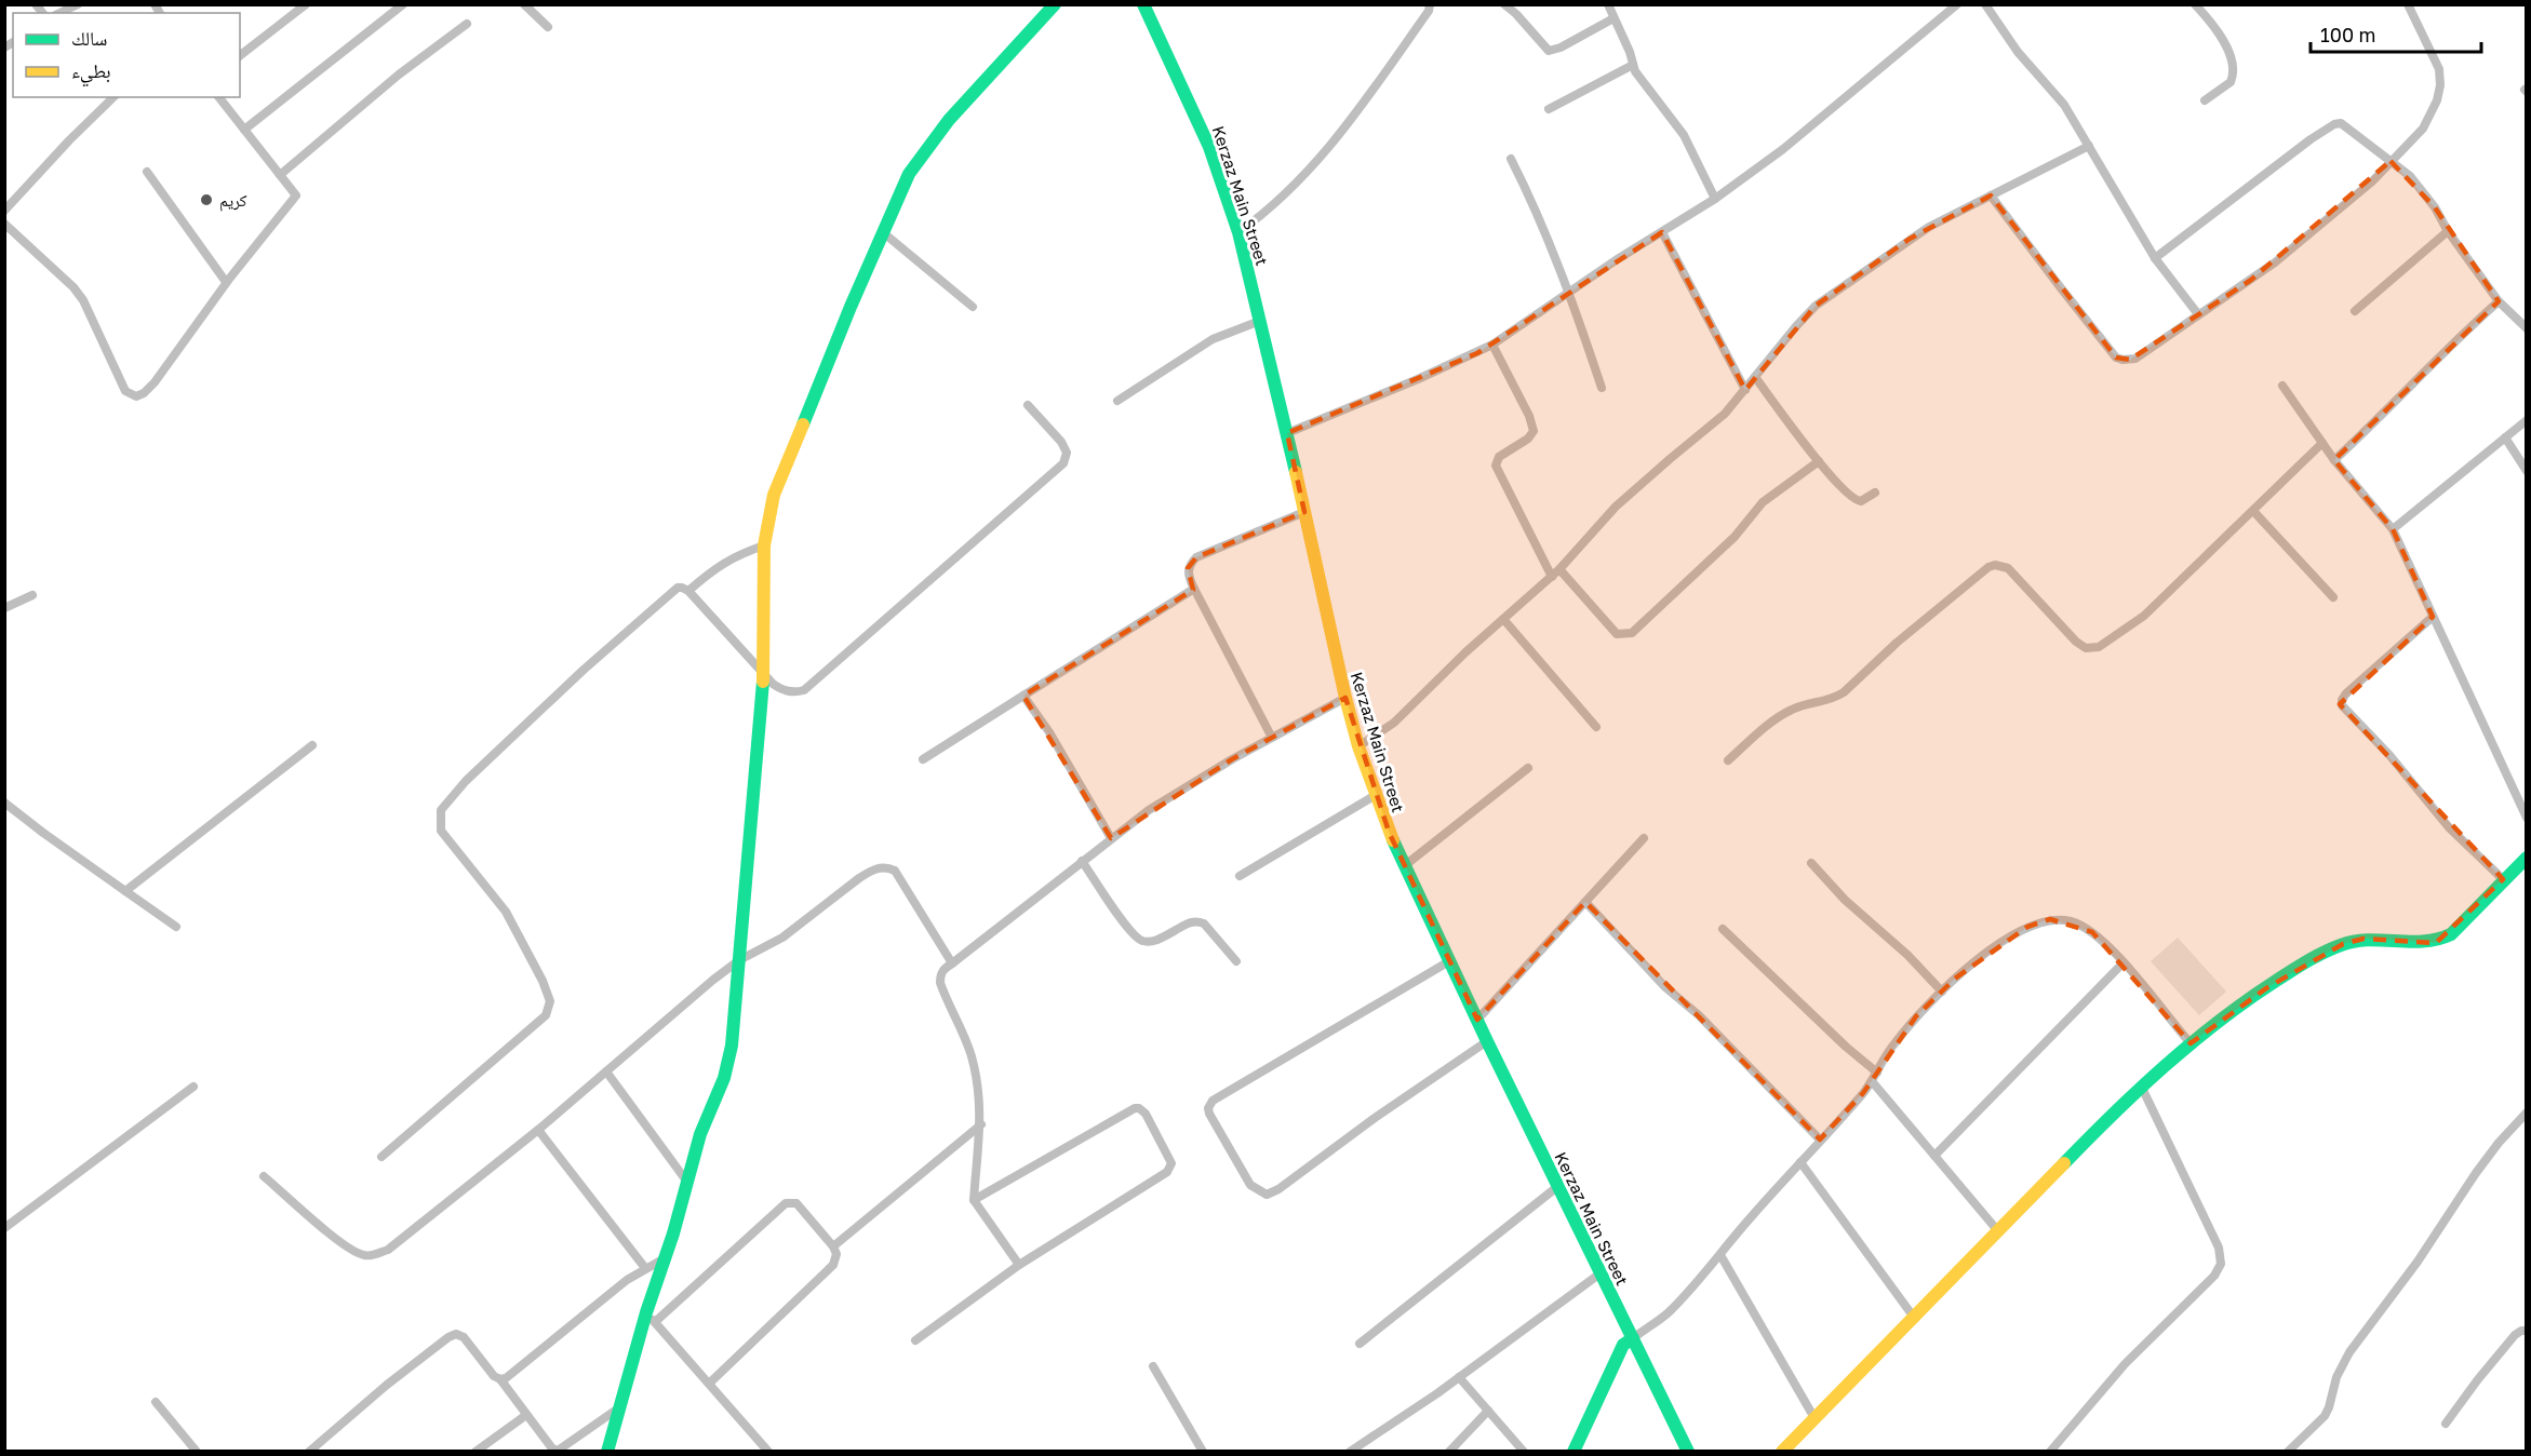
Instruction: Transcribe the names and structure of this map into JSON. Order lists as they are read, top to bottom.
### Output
{
  "streets": {
    "street": ["Kerzaz Main Street"]
  },
  "places": ["كريم"],
  "legend": ["سالك", "بطيء"],
  "scale_bar": "100 m"
}
